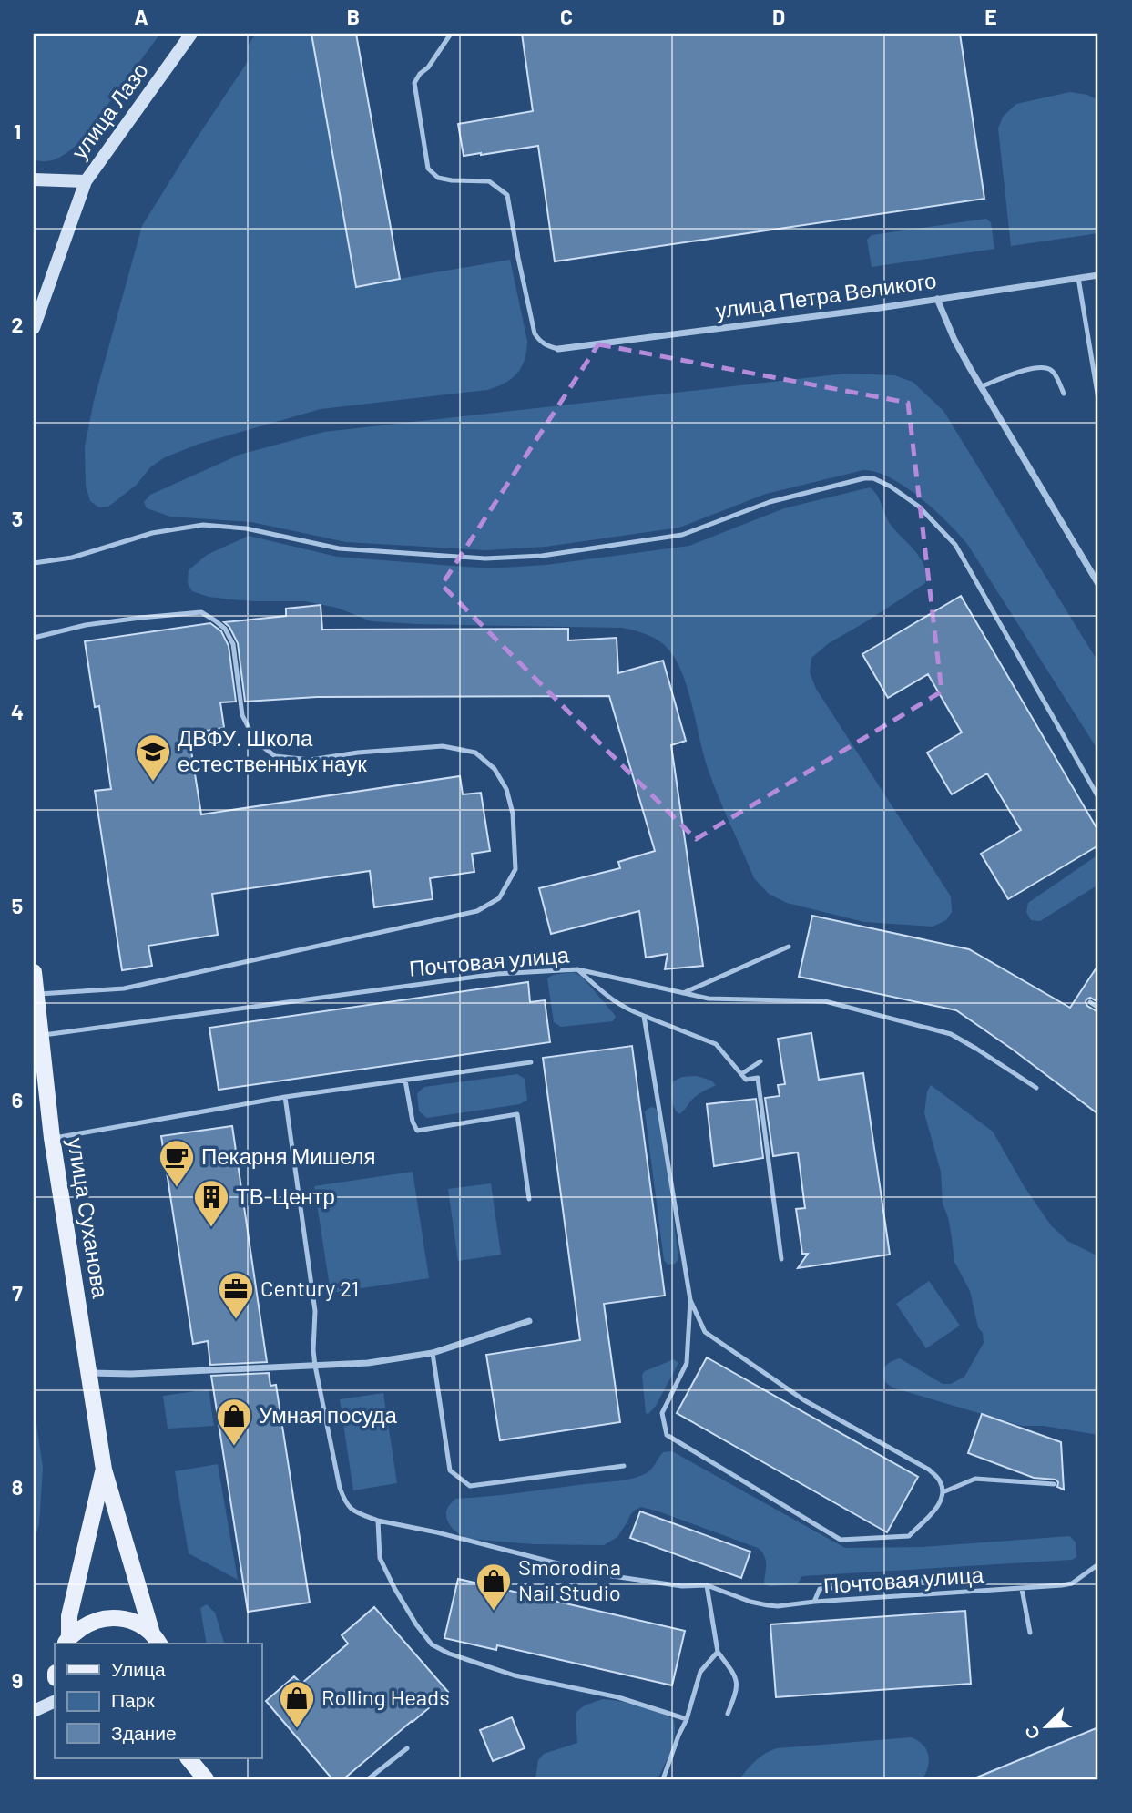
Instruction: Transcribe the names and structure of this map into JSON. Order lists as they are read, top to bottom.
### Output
{
  "streets": {
    "main road": ["улица Лазо", "улица Суханова"],
    "street": ["улица Петра Великого"],
    "lane": ["Почтовая улица"]
  },
  "crossings": [
    ["Почтовая улица", "улица Суханова"]
  ],
  "places": {
    "school or university": ["ДВФУ. Школа естественных наук"],
    "cafe": ["Пекарня Мишеля"],
    "building": ["ТВ-Центр"],
    "office": ["Century 21"],
    "shop": ["Умная посуда", "Smorodina Nail Studio", "Rolling Heads"]
  },
  "legend": ["Улица", "Парк", "Здание"],
  "north": "bottom left",
  "grid": {
    "columns": [
      "A",
      "B",
      "C",
      "D",
      "E"
    ],
    "rows": [
      "1",
      "2",
      "3",
      "4",
      "5",
      "6",
      "7",
      "8",
      "9"
    ]
  }
}
